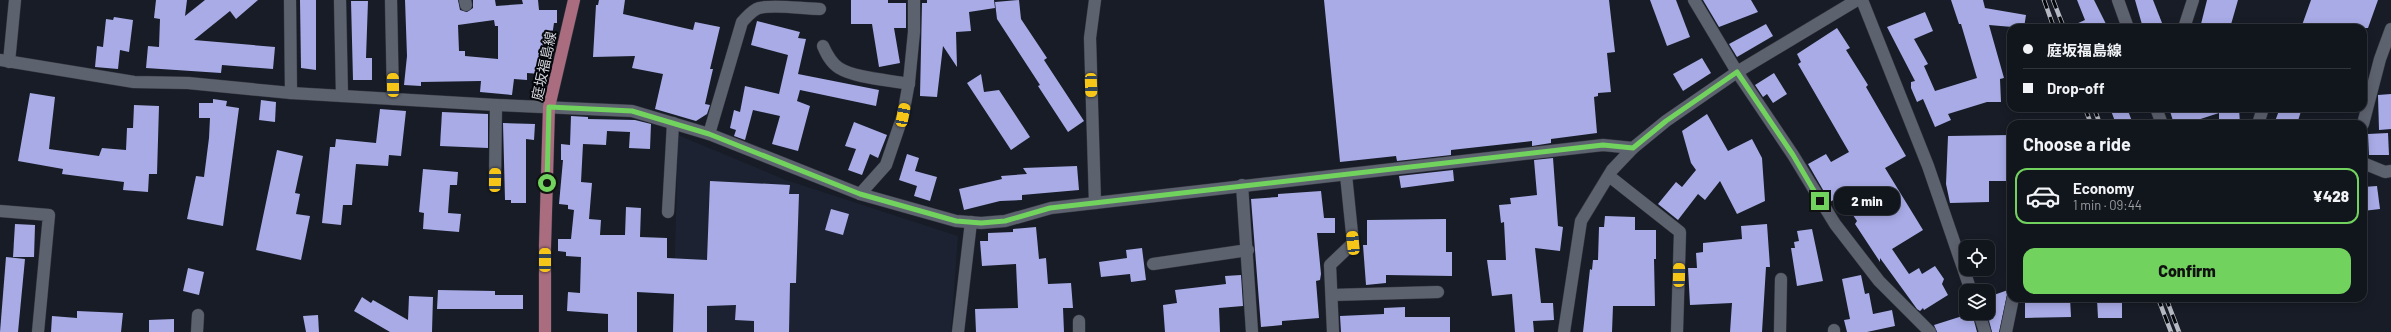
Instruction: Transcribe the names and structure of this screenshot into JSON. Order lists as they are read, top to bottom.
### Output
{
  "streets": {
    "main road": ["庭坂福島線"]
  },
  "page": {
    "banner": ["庭坂福島線", "Drop-off"],
    "heading": "Choose a ride",
    "list": [
      {
        "name": "Economy",
        "note": "1 min · 09:44",
        "value": "¥428"
      }
    ],
    "bubble": "2 min",
    "buttons": "Confirm"
  }
}
